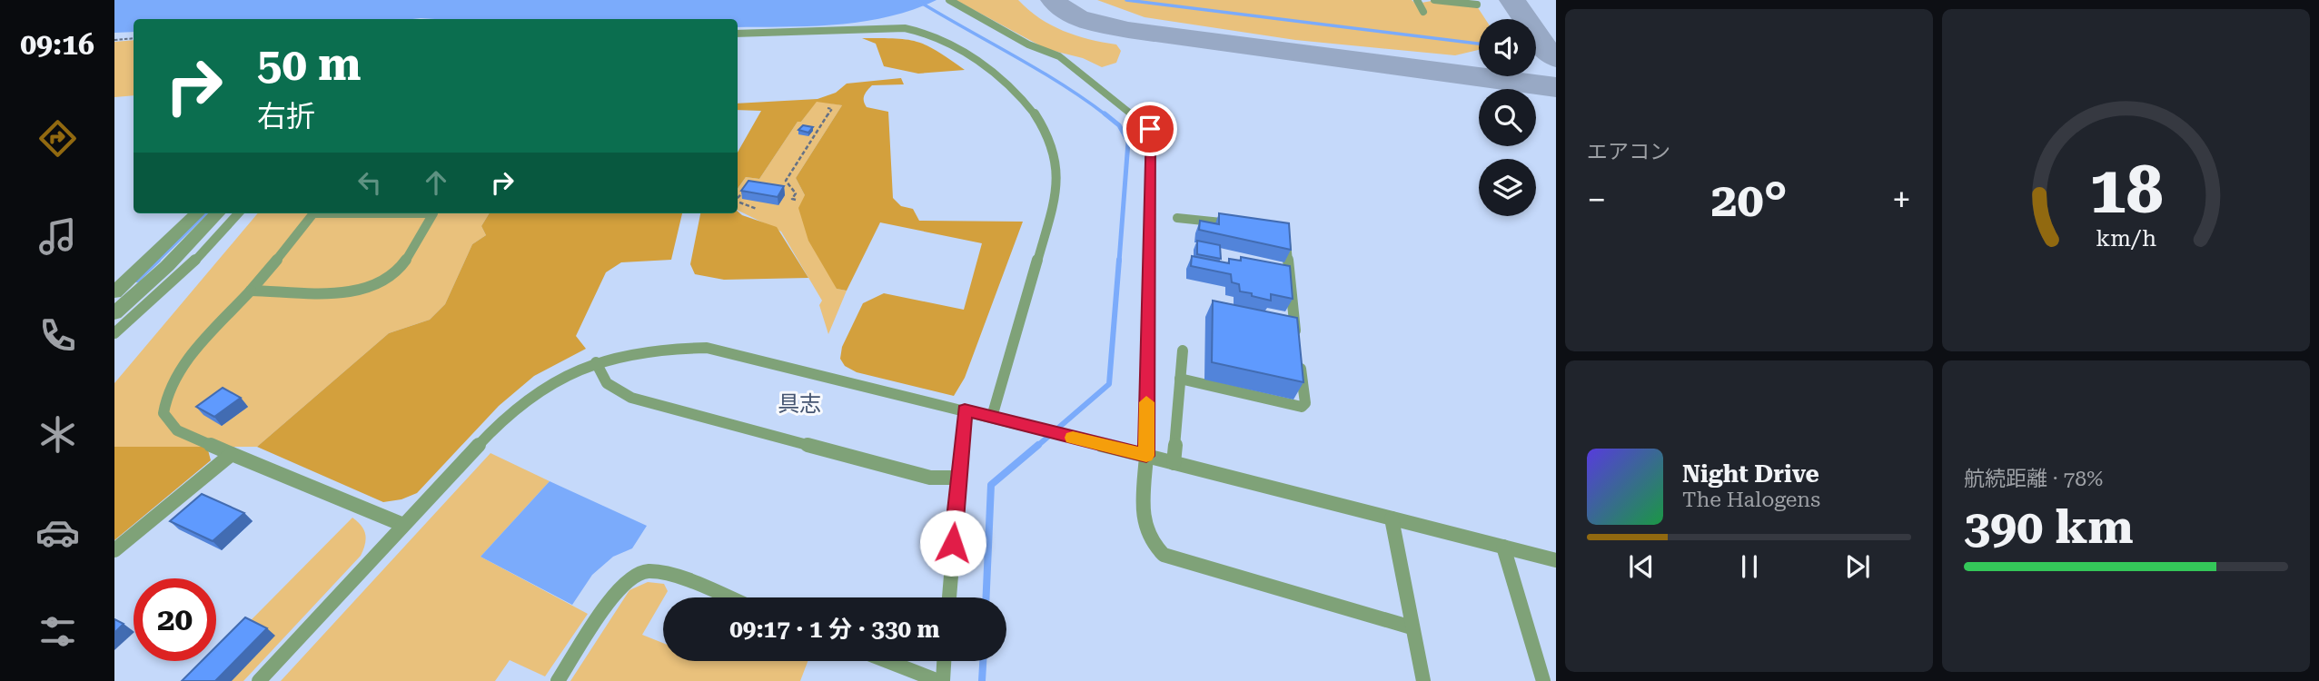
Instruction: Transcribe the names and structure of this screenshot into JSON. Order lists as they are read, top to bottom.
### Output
{
  "districts": ["具志"],
  "page": {
    "tabs": "09:16",
    "tile": [
      "エアコン",
      ["航続距離 · 78%", "390 km"]
    ],
    "turn": ["50 m", "右折"],
    "heat": ["−", "20°", "+"],
    "song": ["Night Drive", "The Halogens"],
    "limit": "20",
    "trip": "09:17 · 1 分 · 330 m",
    "gauge": ["18", "km/h"]
  }
}
